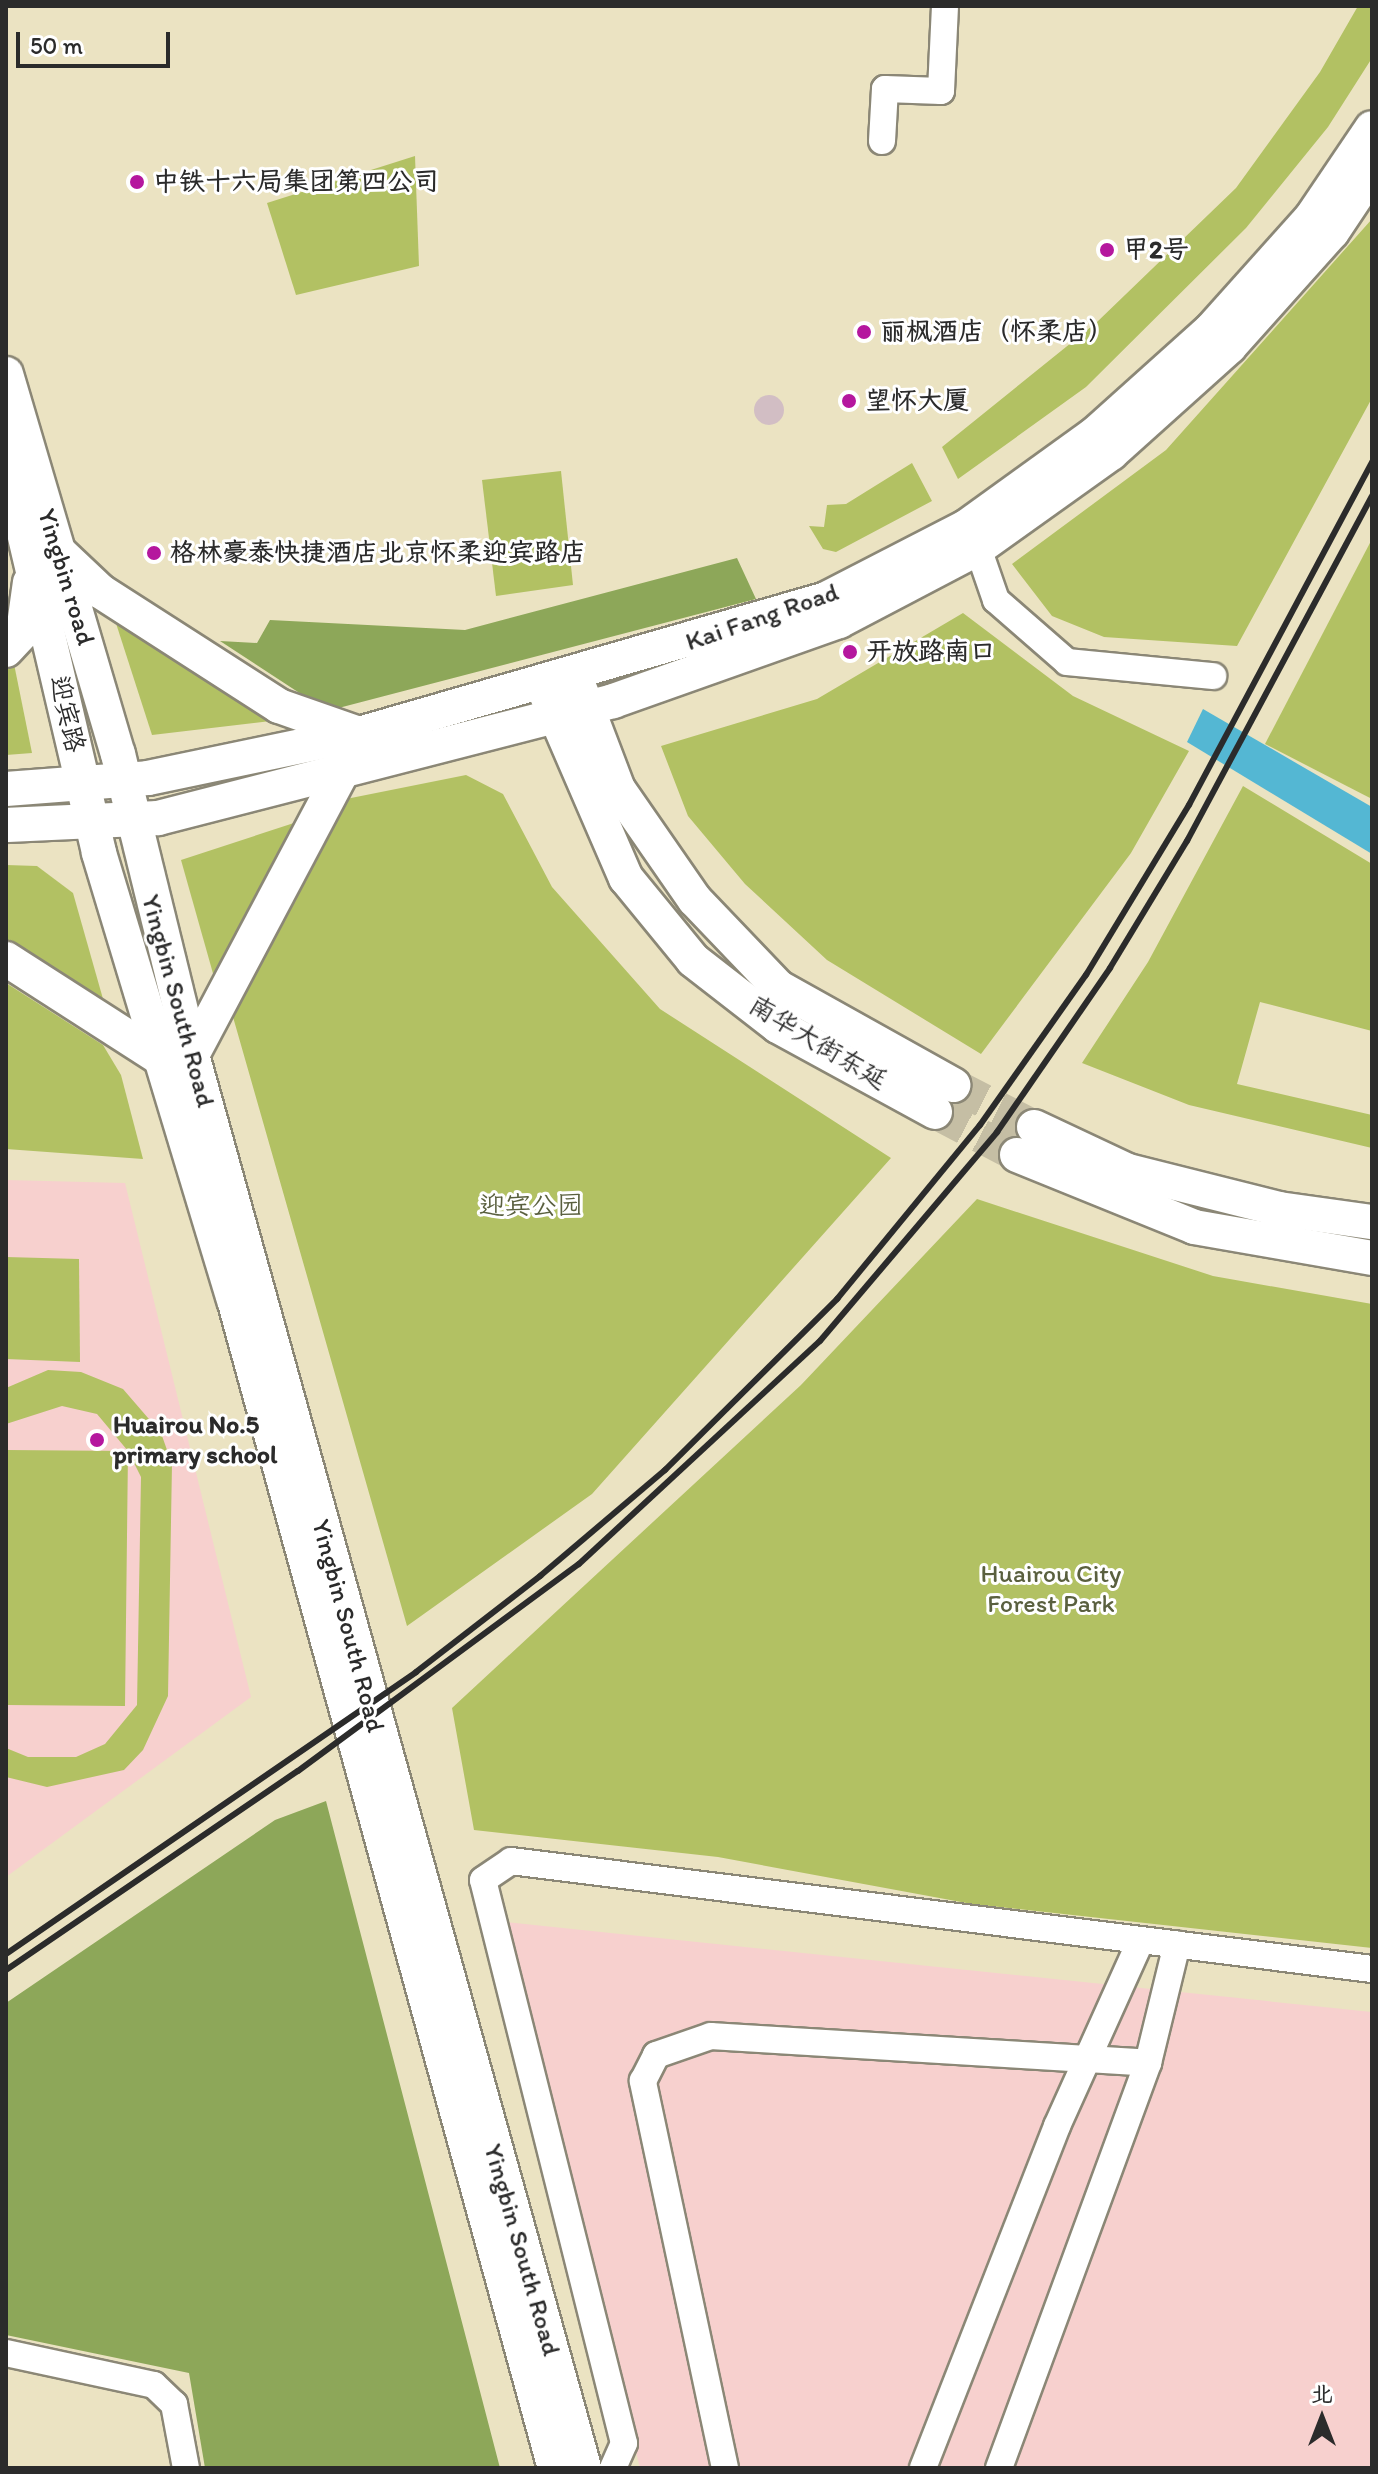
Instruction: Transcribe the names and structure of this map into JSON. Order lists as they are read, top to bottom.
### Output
{
  "streets": {
    "main road": [
      "Yingbin road",
      "Kai Fang Road",
      "迎宾路",
      "Yingbin South Road",
      "南华大街东延"
    ]
  },
  "crossings": [
    ["Yingbin road", "Kai Fang Road"],
    ["Yingbin road", "迎宾路"],
    ["Yingbin road", "Yingbin South Road"],
    ["Kai Fang Road", "迎宾路"],
    ["Kai Fang Road", "Yingbin South Road"],
    ["Kai Fang Road", "南华大街东延"],
    ["迎宾路", "Yingbin South Road"]
  ],
  "parks": ["迎宾公园", "Huairou City Forest Park"],
  "places": [
    "中铁十六局集团第四公司",
    "甲2号",
    "丽枫酒店（怀柔店）",
    "望怀大厦",
    "格林豪泰快捷酒店北京怀柔迎宾路店",
    "开放路南口",
    "Huairou No.5 primary school"
  ],
  "scale_bar": "50 m",
  "north": "top"
}
